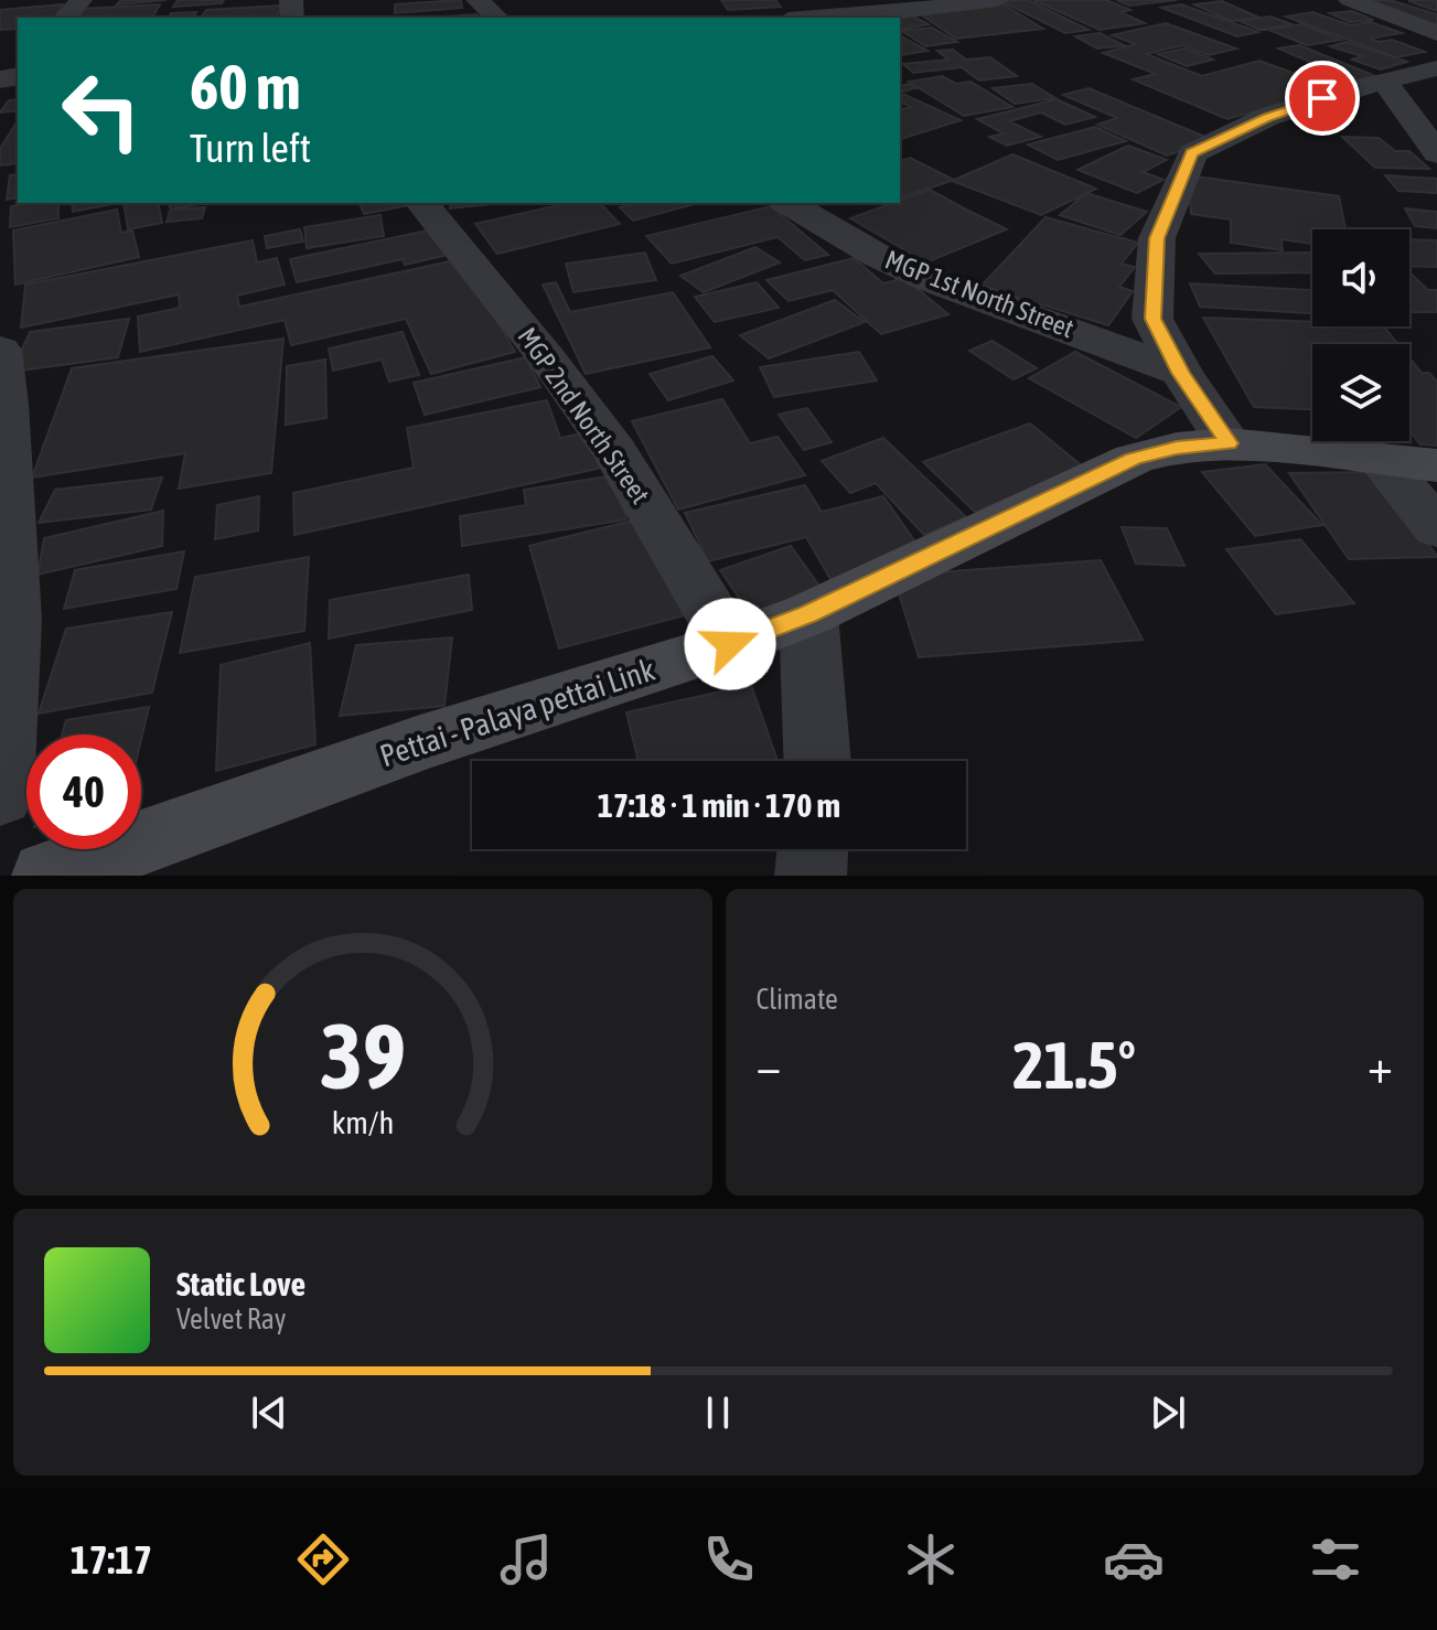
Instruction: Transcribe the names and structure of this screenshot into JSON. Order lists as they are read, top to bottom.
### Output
{
  "streets": {
    "street": ["MGP 1st North Street", "MGP 2nd North Street", "Pettai - Palaya pettai Link"]
  },
  "crossings": [
    ["MGP 2nd North Street", "Pettai - Palaya pettai Link"]
  ],
  "page": {
    "turn": ["60 m", "Turn left"],
    "limit": "40",
    "trip": "17:18 · 1 min · 170 m",
    "tile": "Climate",
    "heat": ["−", "21.5°", "+"],
    "song": ["Static Love", "Velvet Ray"],
    "tabs": "17:17",
    "gauge": ["39", "km/h"]
  }
}
